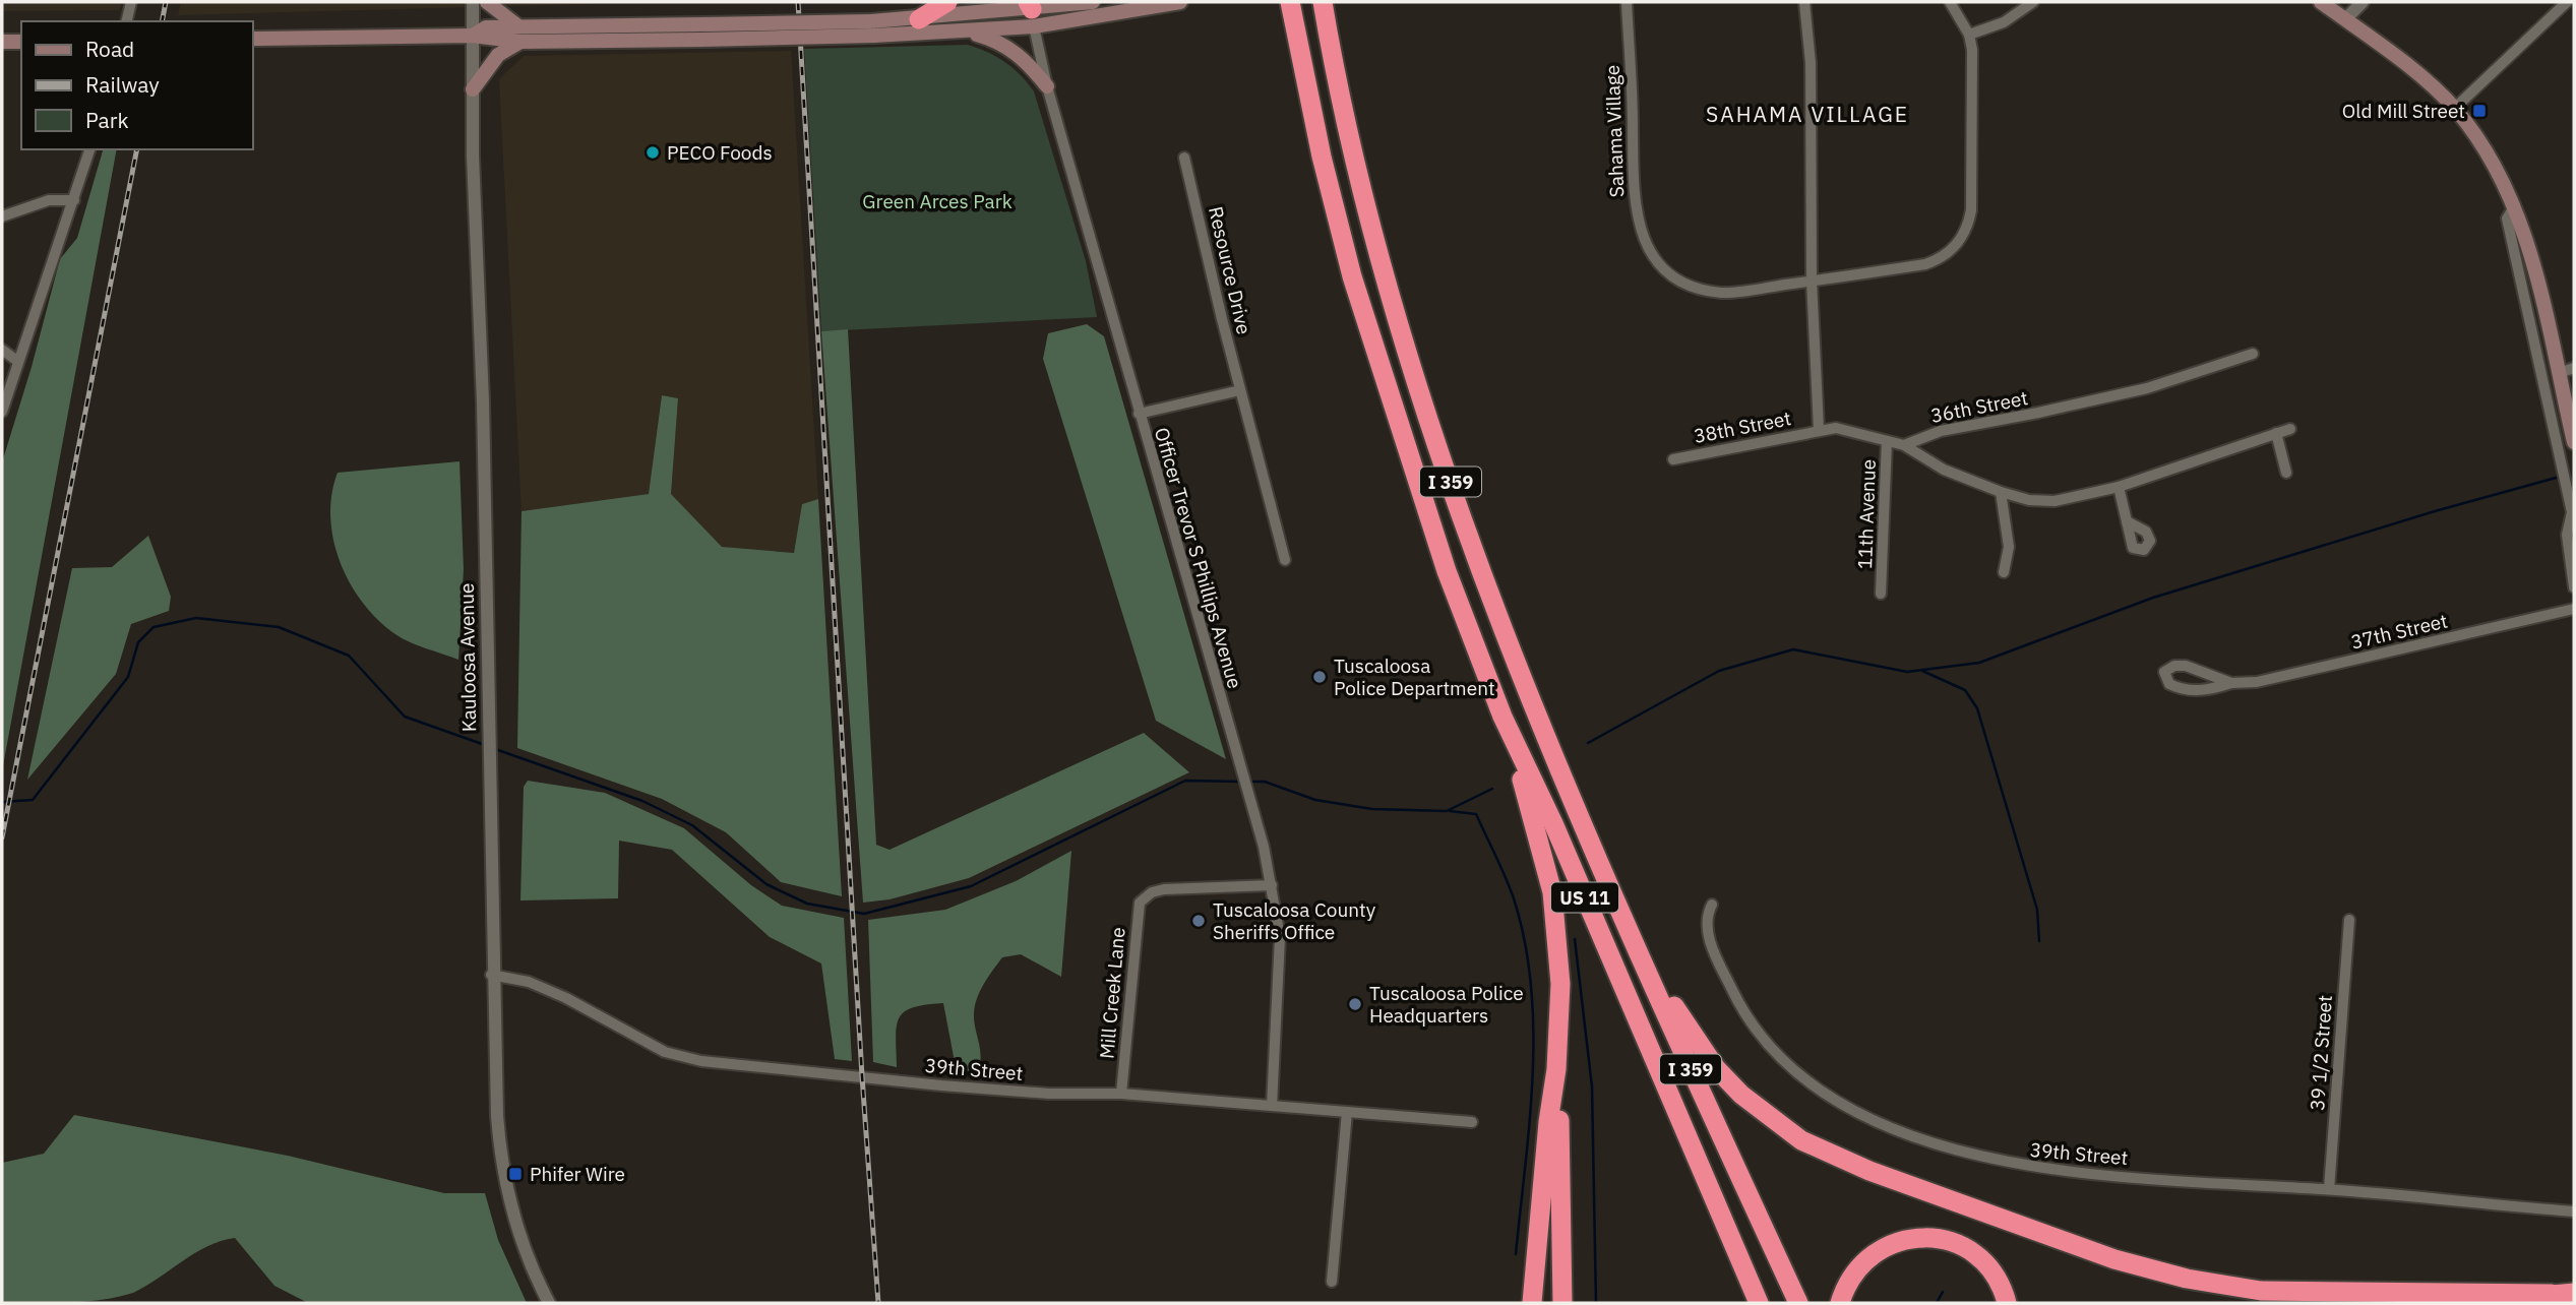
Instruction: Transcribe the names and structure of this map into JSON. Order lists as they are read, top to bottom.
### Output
{
  "streets": {
    "highway": ["I 359", "US 11"],
    "street": [
      "Sahama Village",
      "Resource Drive",
      "36th Street",
      "38th Street",
      "11th Avenue",
      "Officer Trevor S Phillips Avenue",
      "37th Street",
      "Kauloosa Avenue",
      "Mill Creek Lane",
      "39 1/2 Street",
      "39th Street"
    ]
  },
  "crossings": [
    ["38th Street", "11th Avenue"],
    ["I 359", "US 11"],
    ["Officer Trevor S Phillips Avenue", "Mill Creek Lane"],
    ["Officer Trevor S Phillips Avenue", "39th Street"],
    ["Kauloosa Avenue", "39th Street"],
    ["Mill Creek Lane", "39th Street"],
    ["39 1/2 Street", "39th Street"]
  ],
  "districts": ["SAHAMA VILLAGE"],
  "parks": ["Green Arces Park"],
  "places": {
    "transit": ["Old Mill Street", "Phifer Wire"],
    "other": [
      "PECO Foods",
      "Tuscaloosa Police Department",
      "Tuscaloosa County Sheriffs Office",
      "Tuscaloosa Police Headquarters"
    ]
  },
  "legend": ["Road", "Railway", "Park"]
}
